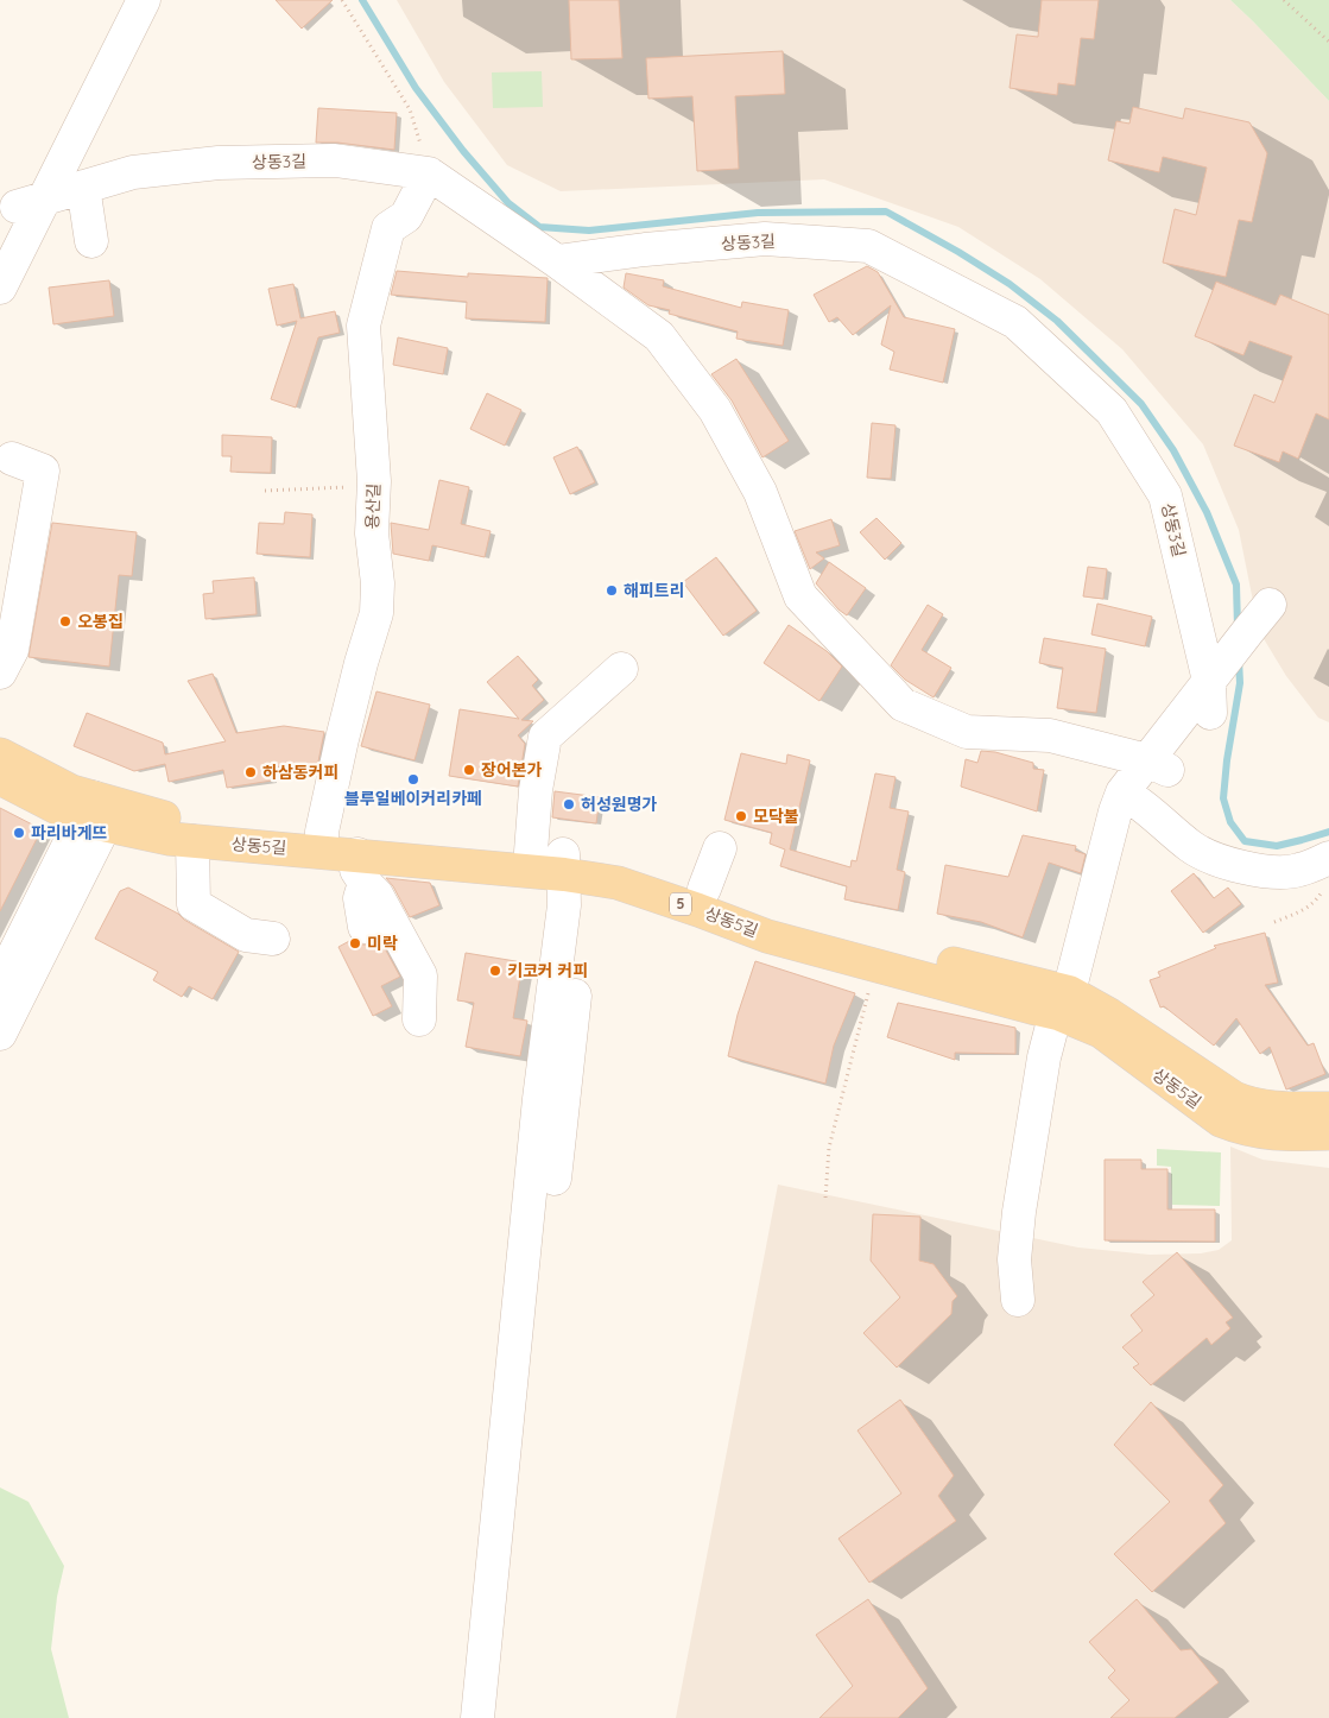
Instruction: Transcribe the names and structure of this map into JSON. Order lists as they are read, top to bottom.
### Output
{
  "streets": {
    "main road": ["상동5길", "5"],
    "street": ["상동3길", "용산길"]
  },
  "crossings": [
    ["상동3길", "용산길"],
    ["용산길", "상동5길"]
  ],
  "places": [
    "해피트리",
    "오봉집",
    "장어본가",
    "하삼동커피",
    "블루일베이커리카페",
    "허성원명가",
    "모닥불",
    "파리바게뜨",
    "미락",
    "키코커 커피"
  ]
}
